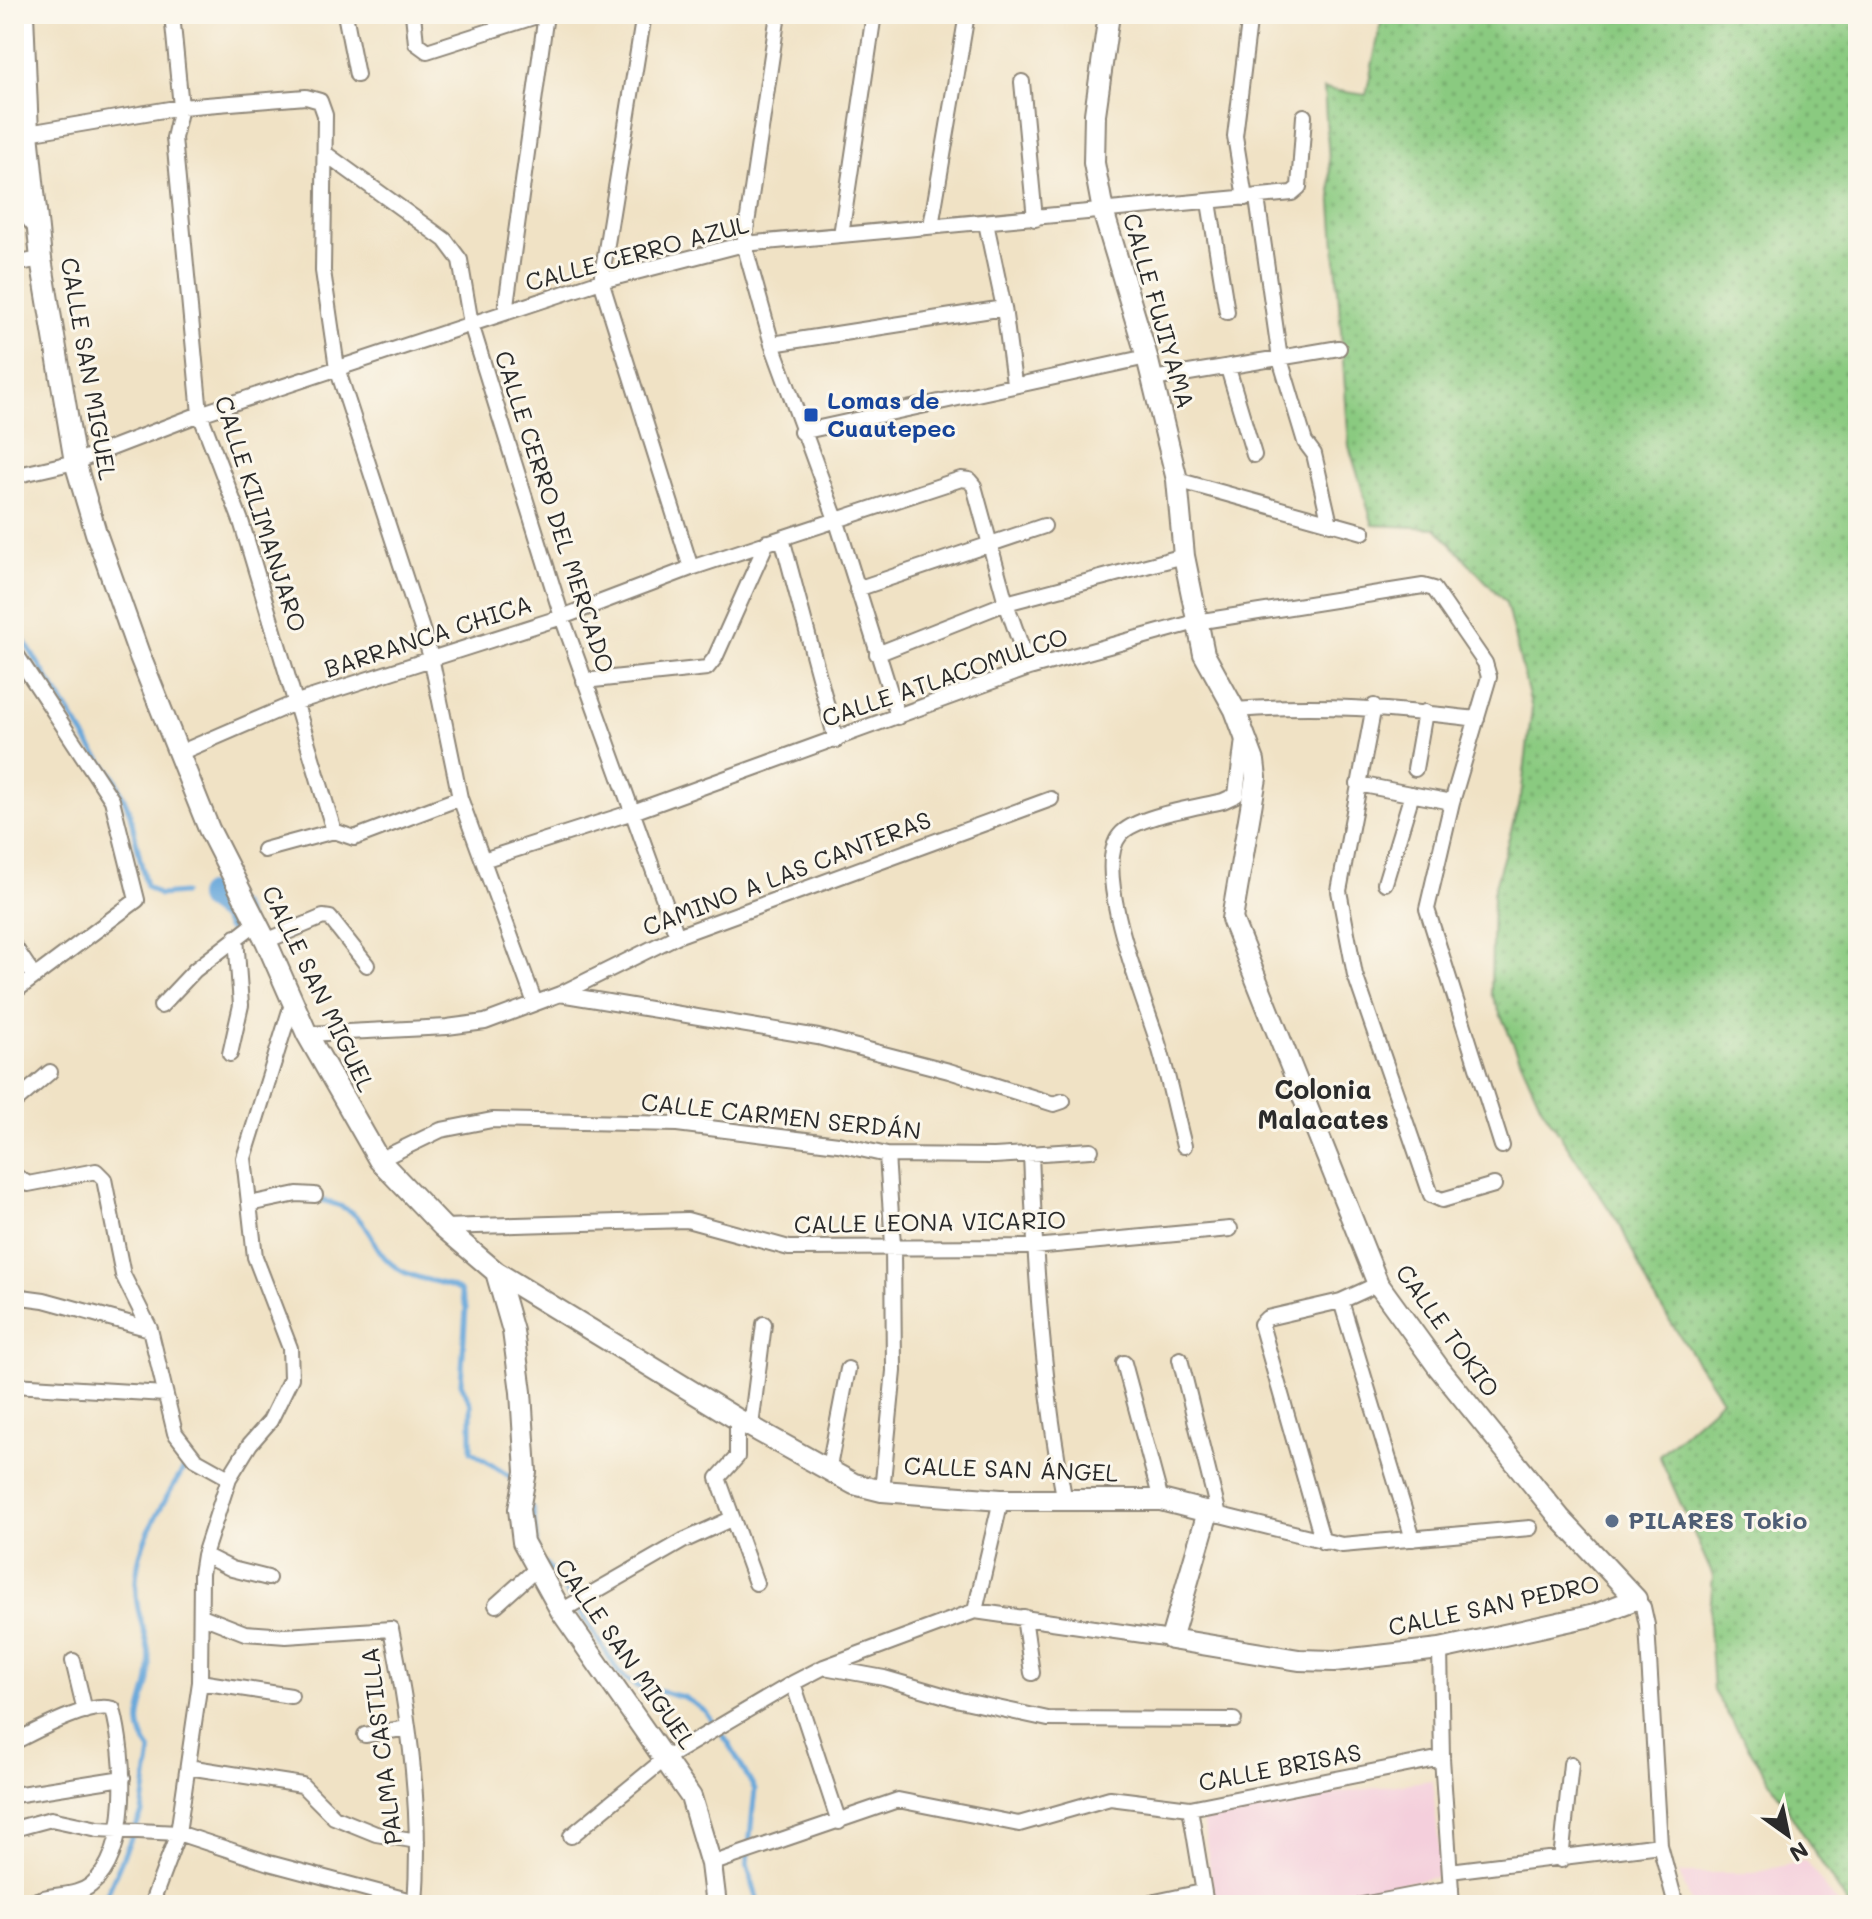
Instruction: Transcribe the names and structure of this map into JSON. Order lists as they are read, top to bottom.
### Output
{
  "streets": {
    "street": [
      "CALLE CERRO AZUL",
      "CALLE FUJIYAMA",
      "CALLE SAN MIGUEL",
      "CALLE CERRO DEL MERCADO",
      "CALLE KILIMANJARO",
      "BARRANCA CHICA",
      "CALLE ATLACOMULCO",
      "CAMINO A LAS CANTERAS",
      "CALLE CARMEN SERDÁN",
      "CALLE LEONA VICARIO",
      "CALLE TOKIO",
      "CALLE SAN ÁNGEL",
      "CALLE SAN PEDRO",
      "PALMA CASTILLA",
      "CALLE BRISAS"
    ]
  },
  "crossings": [
    ["CALLE CERRO AZUL", "CALLE FUJIYAMA"],
    ["CALLE CERRO AZUL", "CALLE SAN MIGUEL"],
    ["CALLE CERRO AZUL", "CALLE CERRO DEL MERCADO"],
    ["CALLE CERRO AZUL", "CALLE KILIMANJARO"],
    ["CALLE FUJIYAMA", "CALLE ATLACOMULCO"],
    ["CALLE FUJIYAMA", "CALLE TOKIO"],
    ["CALLE SAN MIGUEL", "BARRANCA CHICA"],
    ["CALLE SAN MIGUEL", "CAMINO A LAS CANTERAS"],
    ["CALLE SAN MIGUEL", "CALLE CARMEN SERDÁN"],
    ["CALLE SAN MIGUEL", "CALLE LEONA VICARIO"],
    ["CALLE SAN MIGUEL", "CALLE SAN ÁNGEL"],
    ["CALLE SAN MIGUEL", "CALLE SAN PEDRO"],
    ["CALLE SAN MIGUEL", "CALLE BRISAS"],
    ["CALLE CERRO DEL MERCADO", "BARRANCA CHICA"],
    ["CALLE CERRO DEL MERCADO", "CALLE ATLACOMULCO"],
    ["CALLE CERRO DEL MERCADO", "CAMINO A LAS CANTERAS"],
    ["CALLE KILIMANJARO", "BARRANCA CHICA"],
    ["CALLE ATLACOMULCO", "CALLE TOKIO"],
    ["CALLE TOKIO", "CALLE SAN PEDRO"]
  ],
  "districts": ["Colonia Malacates"],
  "places": {
    "transit": ["Lomas de Cuautepec"],
    "other": ["PILARES Tokio"]
  },
  "north": "bottom right"
}
